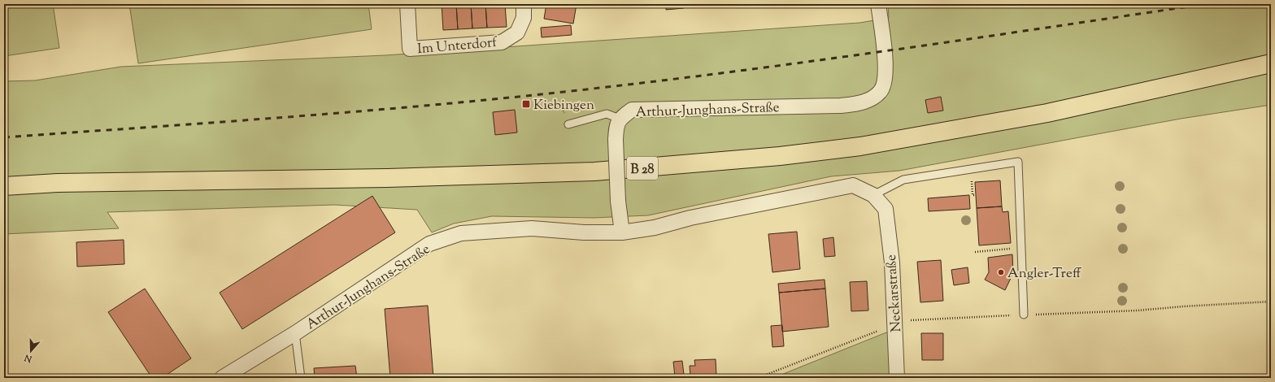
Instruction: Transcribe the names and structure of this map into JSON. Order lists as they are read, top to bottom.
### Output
{
  "streets": {
    "main road": ["B 28"],
    "street": ["Im Unterdorf", "Arthur-Junghans-Straße", "Neckarstraße"]
  },
  "crossings": [
    ["Arthur-Junghans-Straße", "Neckarstraße"]
  ],
  "places": {
    "transit": ["Kiebingen"],
    "other": ["Angler-Treff"]
  },
  "north": "bottom"
}
